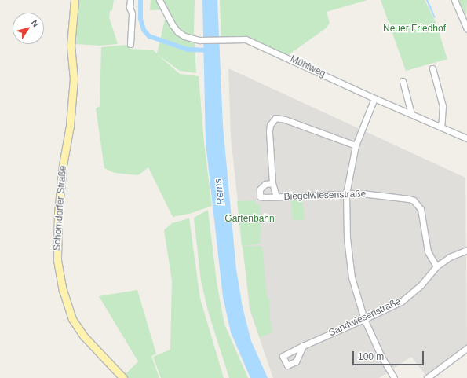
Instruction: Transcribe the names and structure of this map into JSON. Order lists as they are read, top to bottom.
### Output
{
  "streets": {
    "main road": ["Schorndorfer Straße"],
    "street": ["Mühlweg", "Biegelwiesenstraße", "Sandwiesenstraße"]
  },
  "crossings": [
    ["Biegelwiesenstraße", "Sandwiesenstraße"]
  ],
  "water": ["Rems"],
  "parks": ["Neuer Friedhof", "Gartenbahn"],
  "scale_bar": "100 m",
  "north": "top right"
}
